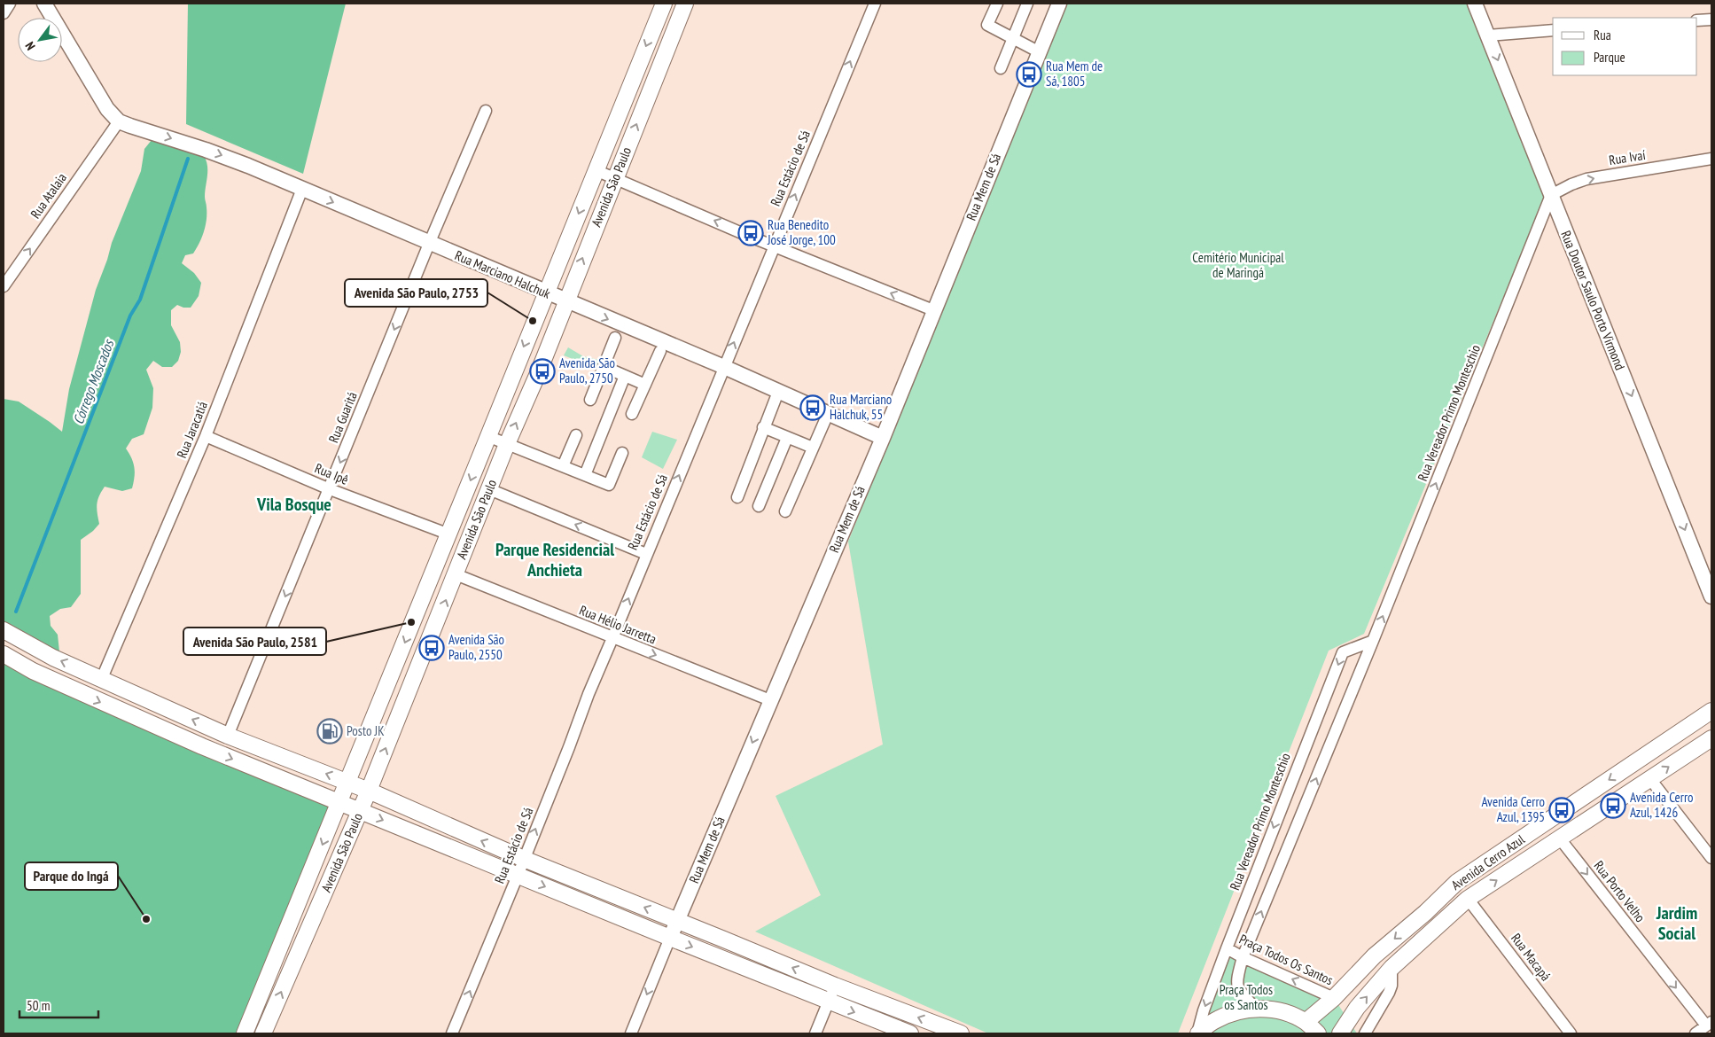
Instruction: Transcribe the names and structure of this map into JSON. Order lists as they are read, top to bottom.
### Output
{
  "streets": {
    "main road": ["Avenida São Paulo", "Avenida Cerro Azul"],
    "street": [
      "Rua Ivaí",
      "Rua Estácio de Sá",
      "Rua Mem de Sá",
      "Rua Atalaia",
      "Rua Marciano Halchuk",
      "Rua Doutor Saulo Porto Virmond",
      "Rua Vereador Primo Monteschio",
      "Rua Guaritá",
      "Rua Jaracatiá",
      "Rua Ipê",
      "Rua Hélio Jarretta",
      "Rua Porto Velho",
      "Rua Macapá",
      "Praça Todos Os Santos"
    ]
  },
  "crossings": [
    ["Rua Ivaí", "Rua Doutor Saulo Porto Virmond"],
    ["Rua Ivaí", "Rua Vereador Primo Monteschio"],
    ["Rua Estácio de Sá", "Rua Marciano Halchuk"],
    ["Rua Estácio de Sá", "Rua Hélio Jarretta"],
    ["Avenida São Paulo", "Rua Marciano Halchuk"],
    ["Avenida São Paulo", "Rua Ipê"],
    ["Avenida São Paulo", "Rua Hélio Jarretta"],
    ["Rua Mem de Sá", "Rua Marciano Halchuk"],
    ["Rua Mem de Sá", "Rua Hélio Jarretta"],
    ["Rua Atalaia", "Rua Marciano Halchuk"],
    ["Rua Marciano Halchuk", "Rua Guaritá"],
    ["Rua Marciano Halchuk", "Rua Jaracatiá"],
    ["Rua Doutor Saulo Porto Virmond", "Rua Vereador Primo Monteschio"],
    ["Rua Vereador Primo Monteschio", "Praça Todos Os Santos"],
    ["Rua Guaritá", "Rua Ipê"],
    ["Rua Jaracatiá", "Rua Ipê"],
    ["Avenida Cerro Azul", "Rua Porto Velho"],
    ["Avenida Cerro Azul", "Rua Macapá"],
    ["Avenida Cerro Azul", "Praça Todos Os Santos"]
  ],
  "one_way": [
    "Rua Ivaí",
    "Rua Atalaia",
    "Rua Marciano Halchuk",
    "Rua Doutor Saulo Porto Virmond",
    "Rua Guaritá",
    "Rua Hélio Jarretta",
    "Rua Porto Velho",
    "Praça Todos Os Santos"
  ],
  "districts": ["Vila Bosque", "Parque Residencial Anchieta", "Jardim Social"],
  "water": ["Córrego Moscados"],
  "parks": ["Cemitério Municipal de Maringá", "Praça Todos os Santos"],
  "places": {
    "bus stop": [
      "Rua Mem de Sá, 1805",
      "Rua Benedito José Jorge, 100",
      "Avenida São Paulo, 2750",
      "Rua Marciano Halchuk, 55",
      "Avenida São Paulo, 2550",
      "Avenida Cerro Azul, 1426",
      "Avenida Cerro Azul, 1395"
    ],
    "other": ["Avenida São Paulo, 2753", "Avenida São Paulo, 2581", "Parque do Ingá"],
    "fuel station": ["Posto JK"]
  },
  "legend": ["Rua", "Parque"],
  "scale_bar": "50 m",
  "north": "bottom left"
}
